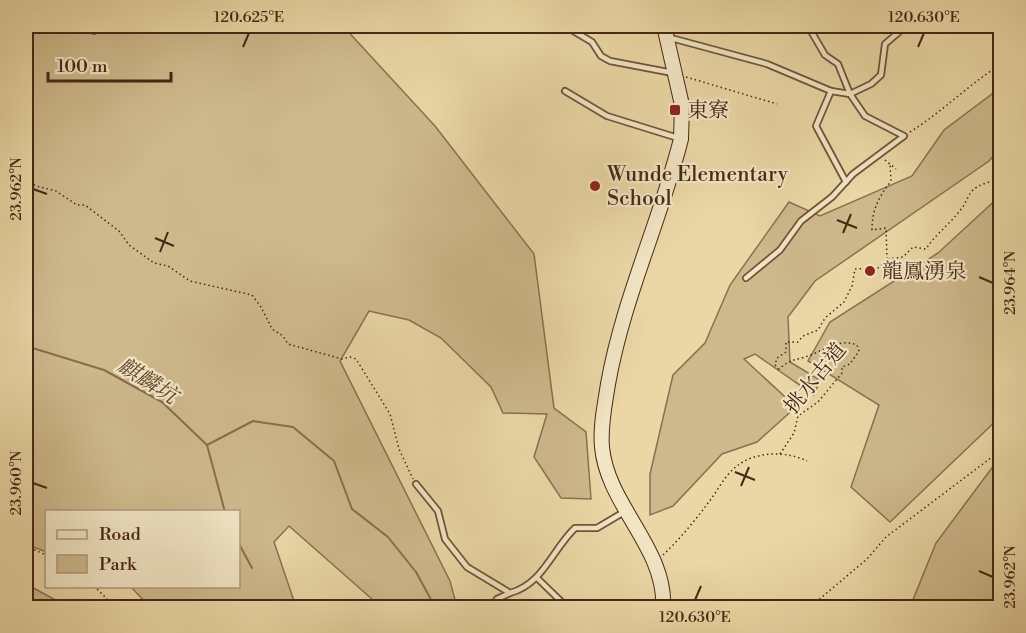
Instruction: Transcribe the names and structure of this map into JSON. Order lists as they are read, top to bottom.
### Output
{
  "streets": {
    "path": ["挑水古道"]
  },
  "water": ["麒麟坑"],
  "places": {
    "transit": ["東寮"],
    "other": ["Wunde Elementary School", "龍鳳湧泉"]
  },
  "legend": ["Road", "Park"],
  "scale_bar": "100 m",
  "coordinates": [
    "120.625°E",
    "120.630°E",
    "23.962°N",
    "23.964°N",
    "23.960°N"
  ]
}
